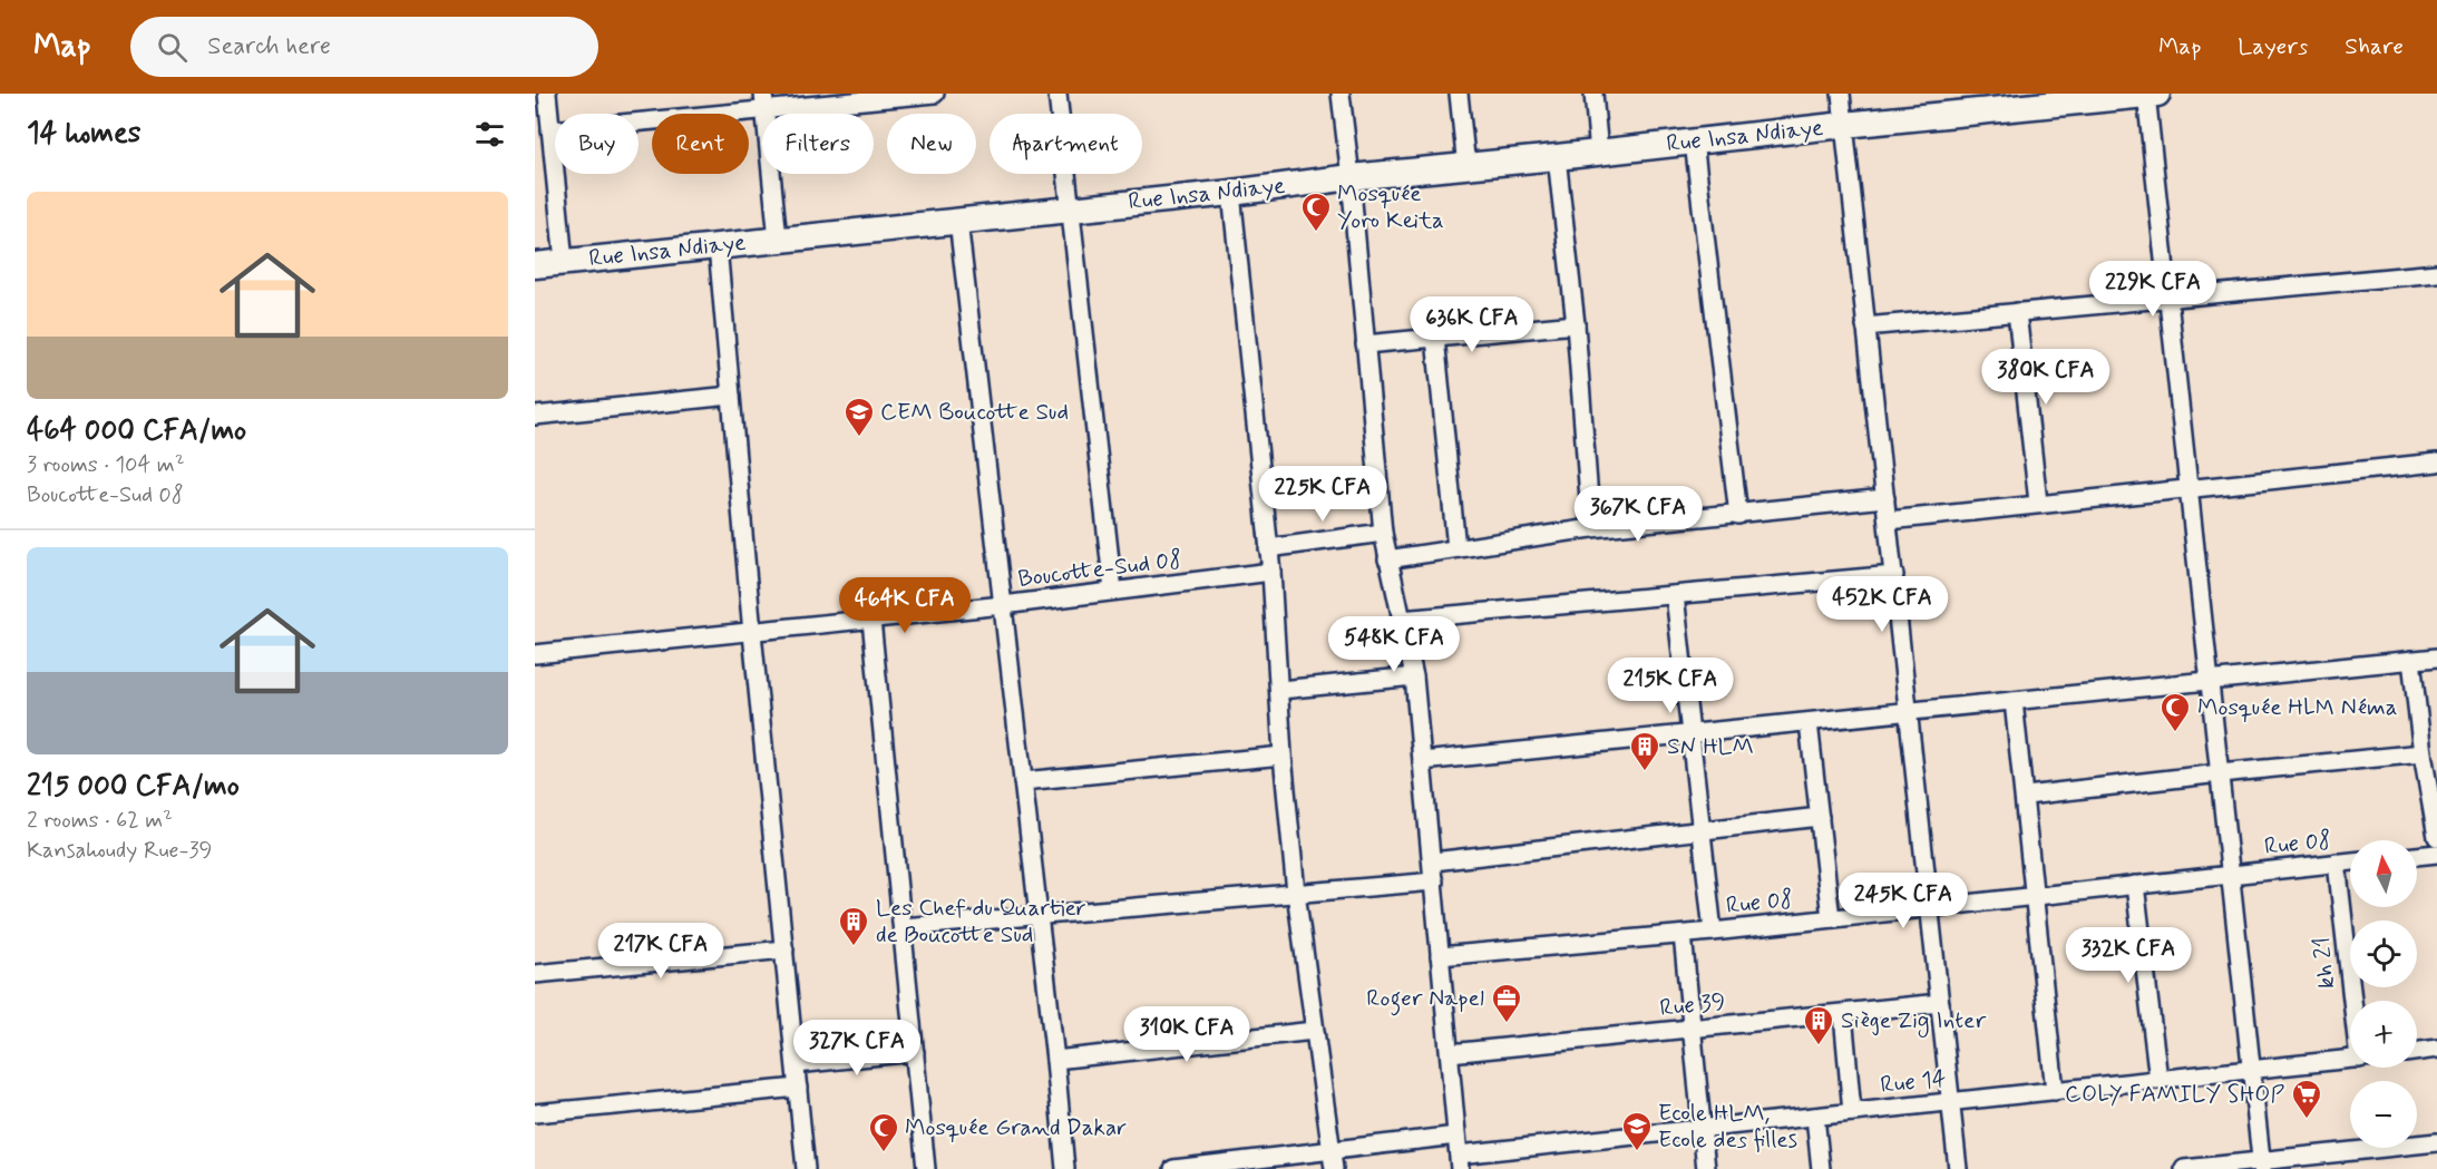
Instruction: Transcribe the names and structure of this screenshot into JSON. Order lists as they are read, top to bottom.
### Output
{
  "streets": {
    "main road": ["Rue Insa Ndiaye"],
    "street": [
      "Boucotte-Sud 08",
      "Rue 08",
      "kh 21",
      "Rue 39",
      "Rue 14"
    ]
  },
  "crossings": [
    ["Rue 08", "kh 21"]
  ],
  "places": {
    "mosque": ["Mosquée Yoro Keita", "Mosquée HLM Néma", "Mosquée Grand Dakar"],
    "school or university": ["CEM Boucotte Sud", "Ecole HLM, Ecole des filles"],
    "building": ["SN HLM", "Les Chef du Quartier de Boucotte Sud", "Siège Zig Inter"],
    "office": ["Roger Napel"],
    "supermarket": ["COLY FAMILY SHOP"]
  },
  "north": "top",
  "page": {
    "header": "Map",
    "search": "Search here",
    "nav": ["Map", "Layers", "Share"],
    "heading": "14 homes",
    "chip": [
      "Buy",
      "Rent",
      "Filters",
      "New",
      "Apartment"
    ],
    "list": [
      {
        "name": "464 000 CFA/mo",
        "note": "3 rooms · 104 m² · Boucotte-Sud 08"
      },
      {
        "name": "215 000 CFA/mo",
        "note": "2 rooms · 62 m² · Kansahoudy Rue-39"
      }
    ],
    "price": [
      "229K CFA",
      "636K CFA",
      "380K CFA",
      "225K CFA",
      "367K CFA",
      "452K CFA",
      "464K CFA",
      "548K CFA",
      "215K CFA",
      "245K CFA",
      "217K CFA",
      "332K CFA",
      "310K CFA",
      "327K CFA"
    ],
    "map_buttons": ["+", "−"]
  }
}
